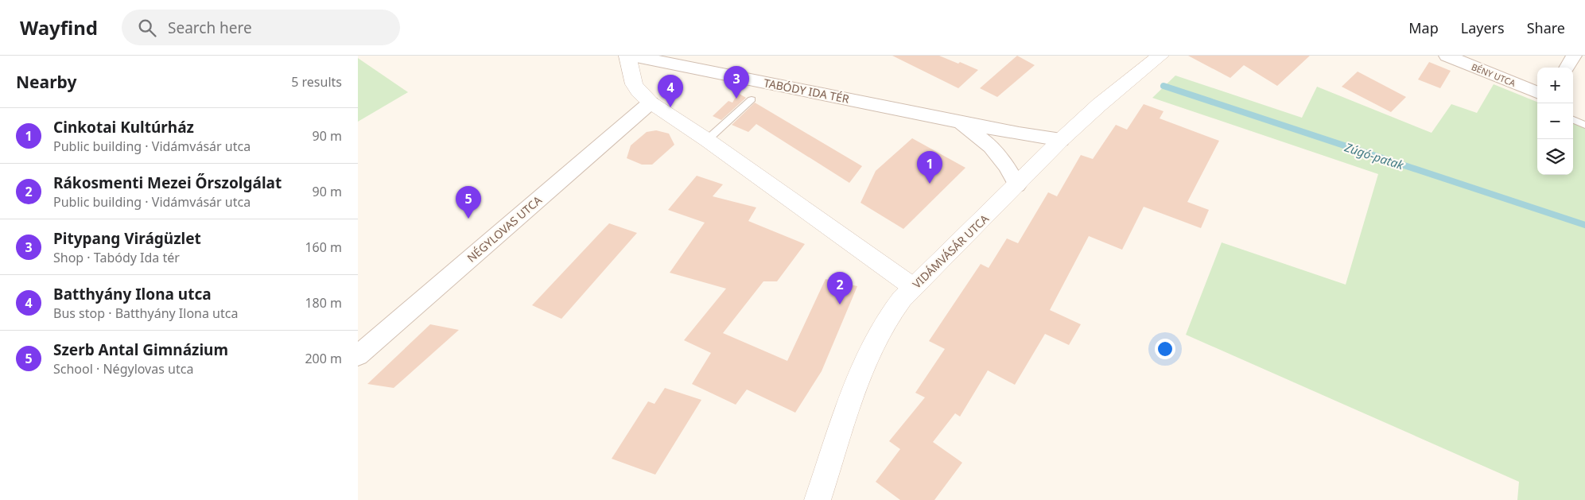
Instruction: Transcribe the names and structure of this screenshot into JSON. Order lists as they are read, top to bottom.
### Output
{
  "streets": {
    "main road": ["VIDÁMVÁSÁR UTCA"],
    "street": ["BÉNY UTCA", "TABÓDY IDA TÉR", "NÉGYLOVAS UTCA"]
  },
  "crossings": [
    ["TABÓDY IDA TÉR", "VIDÁMVÁSÁR UTCA"]
  ],
  "water": ["Zúgó-patak"],
  "page": {
    "header": "Wayfind",
    "search": "Search here",
    "nav": ["Map", "Layers", "Share"],
    "heading": ["Nearby", "5 results"],
    "pins": [
      "3",
      "4",
      "1",
      "5",
      "2"
    ],
    "map_buttons": ["+", "−"],
    "list": [
      {
        "mark": "1",
        "name": "Cinkotai Kultúrház",
        "note": "Public building · Vidámvásár utca",
        "value": "90 m"
      },
      {
        "mark": "2",
        "name": "Rákosmenti Mezei Őrszolgálat",
        "note": "Public building · Vidámvásár utca",
        "value": "90 m"
      },
      {
        "mark": "3",
        "name": "Pitypang Virágüzlet",
        "note": "Shop · Tabódy Ida tér",
        "value": "160 m"
      },
      {
        "mark": "4",
        "name": "Batthyány Ilona utca",
        "note": "Bus stop · Batthyány Ilona utca",
        "value": "180 m"
      },
      {
        "mark": "5",
        "name": "Szerb Antal Gimnázium",
        "note": "School · Négylovas utca",
        "value": "200 m"
      }
    ]
  }
}
